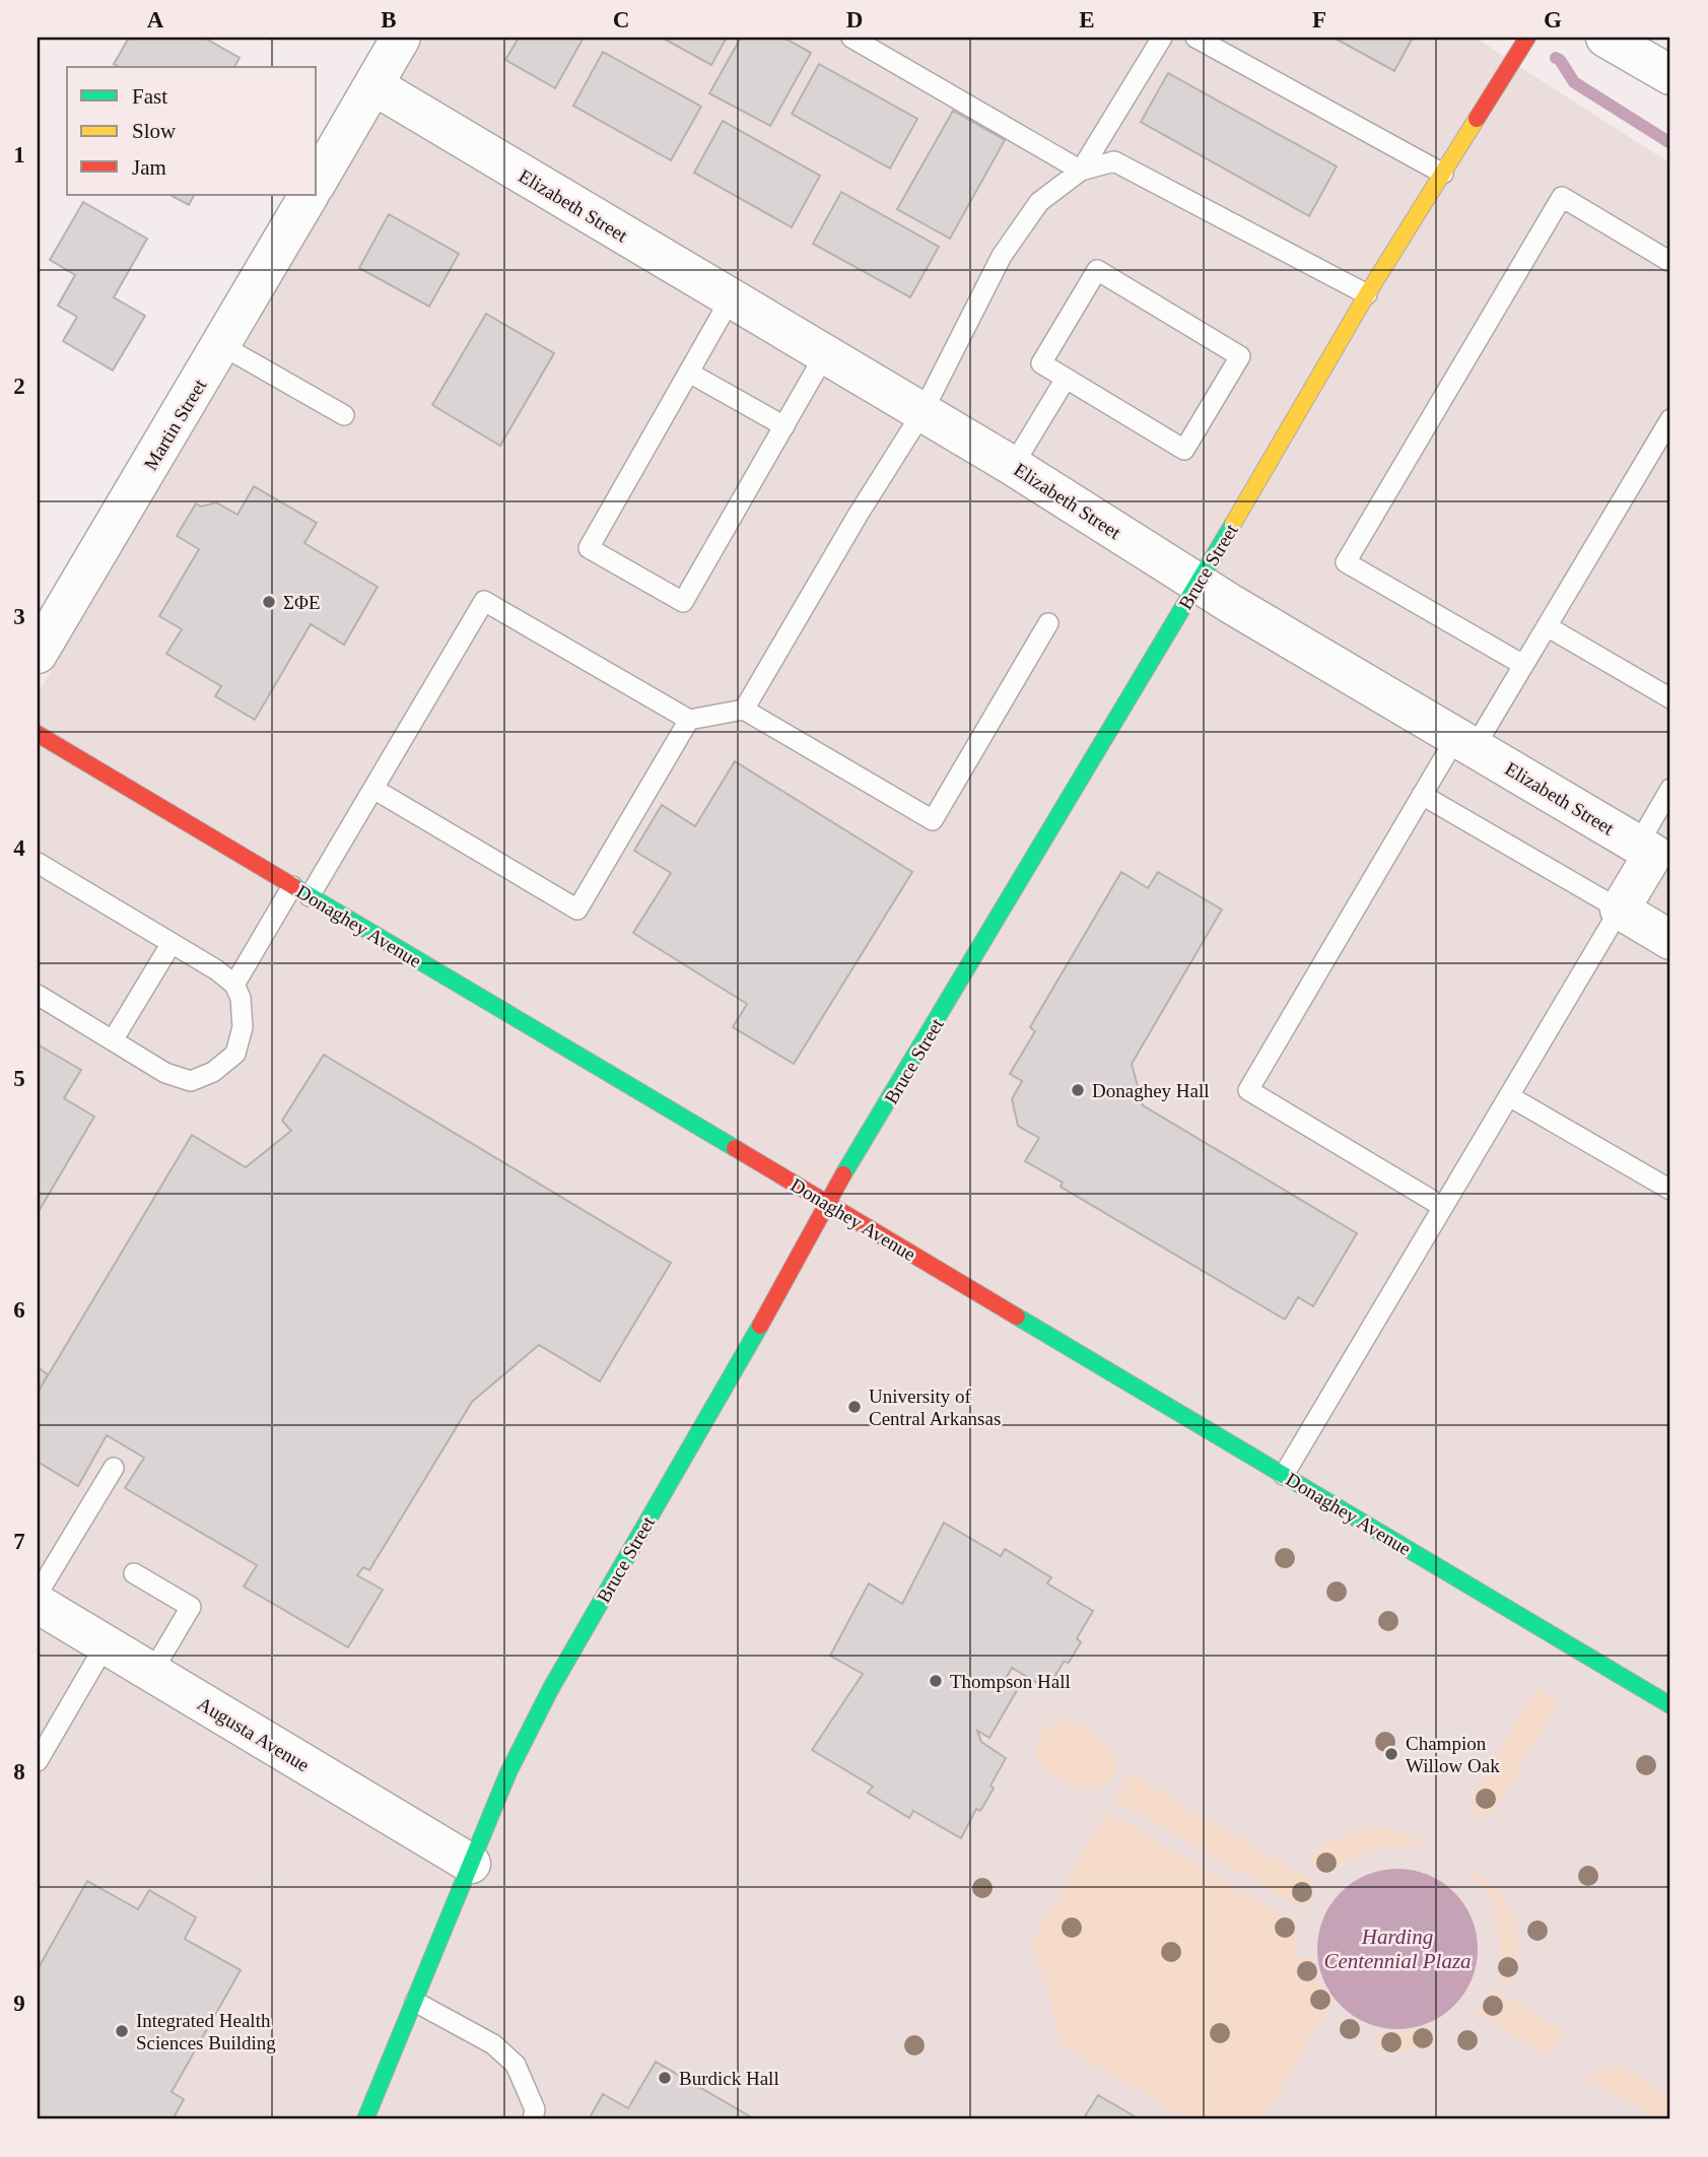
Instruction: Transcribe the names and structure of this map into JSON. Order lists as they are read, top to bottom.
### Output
{
  "streets": {
    "street": [
      "Elizabeth Street",
      "Martin Street",
      "Bruce Street",
      "Donaghey Avenue",
      "Augusta Avenue"
    ]
  },
  "crossings": [
    ["Elizabeth Street", "Bruce Street"],
    ["Bruce Street", "Donaghey Avenue"],
    ["Bruce Street", "Augusta Avenue"]
  ],
  "water": ["Harding Centennial Plaza"],
  "places": [
    "ΣΦΕ",
    "Donaghey Hall",
    "University of Central Arkansas",
    "Thompson Hall",
    "Champion Willow Oak",
    "Integrated Health Sciences Building",
    "Burdick Hall"
  ],
  "legend": ["Fast", "Slow", "Jam"],
  "grid": {
    "columns": [
      "A",
      "B",
      "C",
      "D",
      "E",
      "F",
      "G"
    ],
    "rows": [
      "1",
      "2",
      "3",
      "4",
      "5",
      "6",
      "7",
      "8",
      "9"
    ]
  }
}
